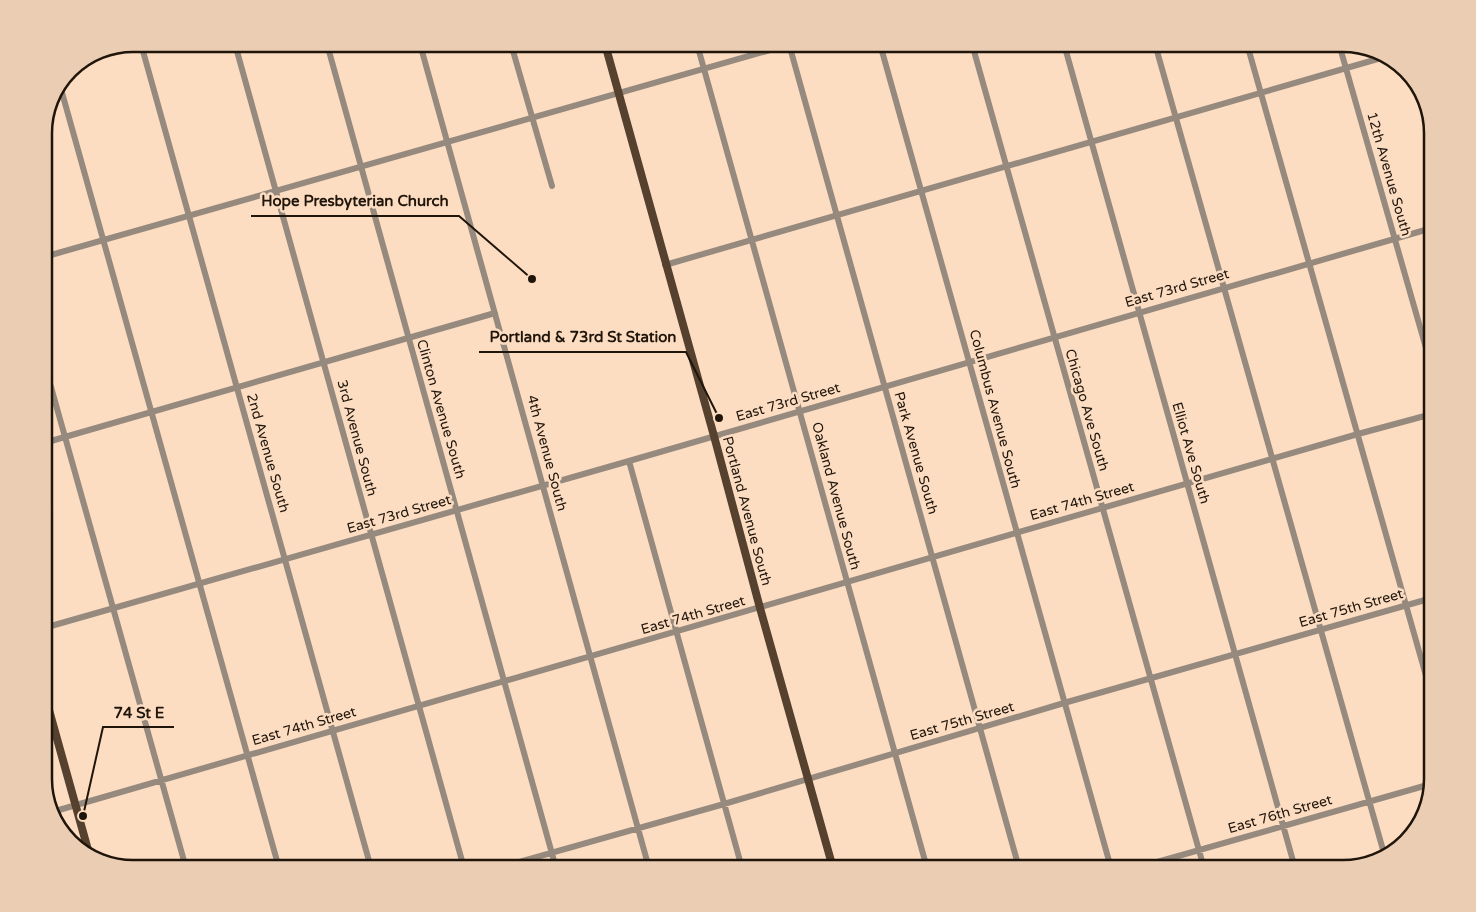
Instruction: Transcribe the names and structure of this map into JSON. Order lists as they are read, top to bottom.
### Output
{
  "streets": {
    "main road": ["Portland Avenue South"],
    "street": [
      "12th Avenue South",
      "East 73rd Street",
      "Clinton Avenue South",
      "Columbus Avenue South",
      "Chicago Ave South",
      "3rd Avenue South",
      "2nd Avenue South",
      "4th Avenue South",
      "Park Avenue South",
      "Elliot Ave South",
      "Oakland Avenue South",
      "East 74th Street",
      "East 75th Street",
      "East 76th Street"
    ]
  },
  "crossings": [
    ["12th Avenue South", "East 73rd Street"],
    ["East 73rd Street", "Clinton Avenue South"],
    ["East 73rd Street", "Columbus Avenue South"],
    ["East 73rd Street", "Chicago Ave South"],
    ["East 73rd Street", "3rd Avenue South"],
    ["East 73rd Street", "2nd Avenue South"],
    ["East 73rd Street", "4th Avenue South"],
    ["East 73rd Street", "Park Avenue South"],
    ["East 73rd Street", "Elliot Ave South"],
    ["East 73rd Street", "Oakland Avenue South"],
    ["East 73rd Street", "Portland Avenue South"],
    ["Clinton Avenue South", "East 74th Street"],
    ["Clinton Avenue South", "East 75th Street"],
    ["Columbus Avenue South", "East 74th Street"],
    ["Columbus Avenue South", "East 75th Street"],
    ["Chicago Ave South", "East 74th Street"],
    ["Chicago Ave South", "East 75th Street"],
    ["Chicago Ave South", "East 76th Street"],
    ["3rd Avenue South", "East 74th Street"],
    ["2nd Avenue South", "East 74th Street"],
    ["4th Avenue South", "East 74th Street"],
    ["4th Avenue South", "East 75th Street"],
    ["Park Avenue South", "East 74th Street"],
    ["Park Avenue South", "East 75th Street"],
    ["Elliot Ave South", "East 74th Street"],
    ["Elliot Ave South", "East 75th Street"],
    ["Elliot Ave South", "East 76th Street"],
    ["Oakland Avenue South", "East 74th Street"],
    ["Oakland Avenue South", "East 75th Street"],
    ["East 74th Street", "Portland Avenue South"],
    ["Portland Avenue South", "East 75th Street"]
  ],
  "places": ["Hope Presbyterian Church", "Portland & 73rd St Station", "74 St E"]
}
